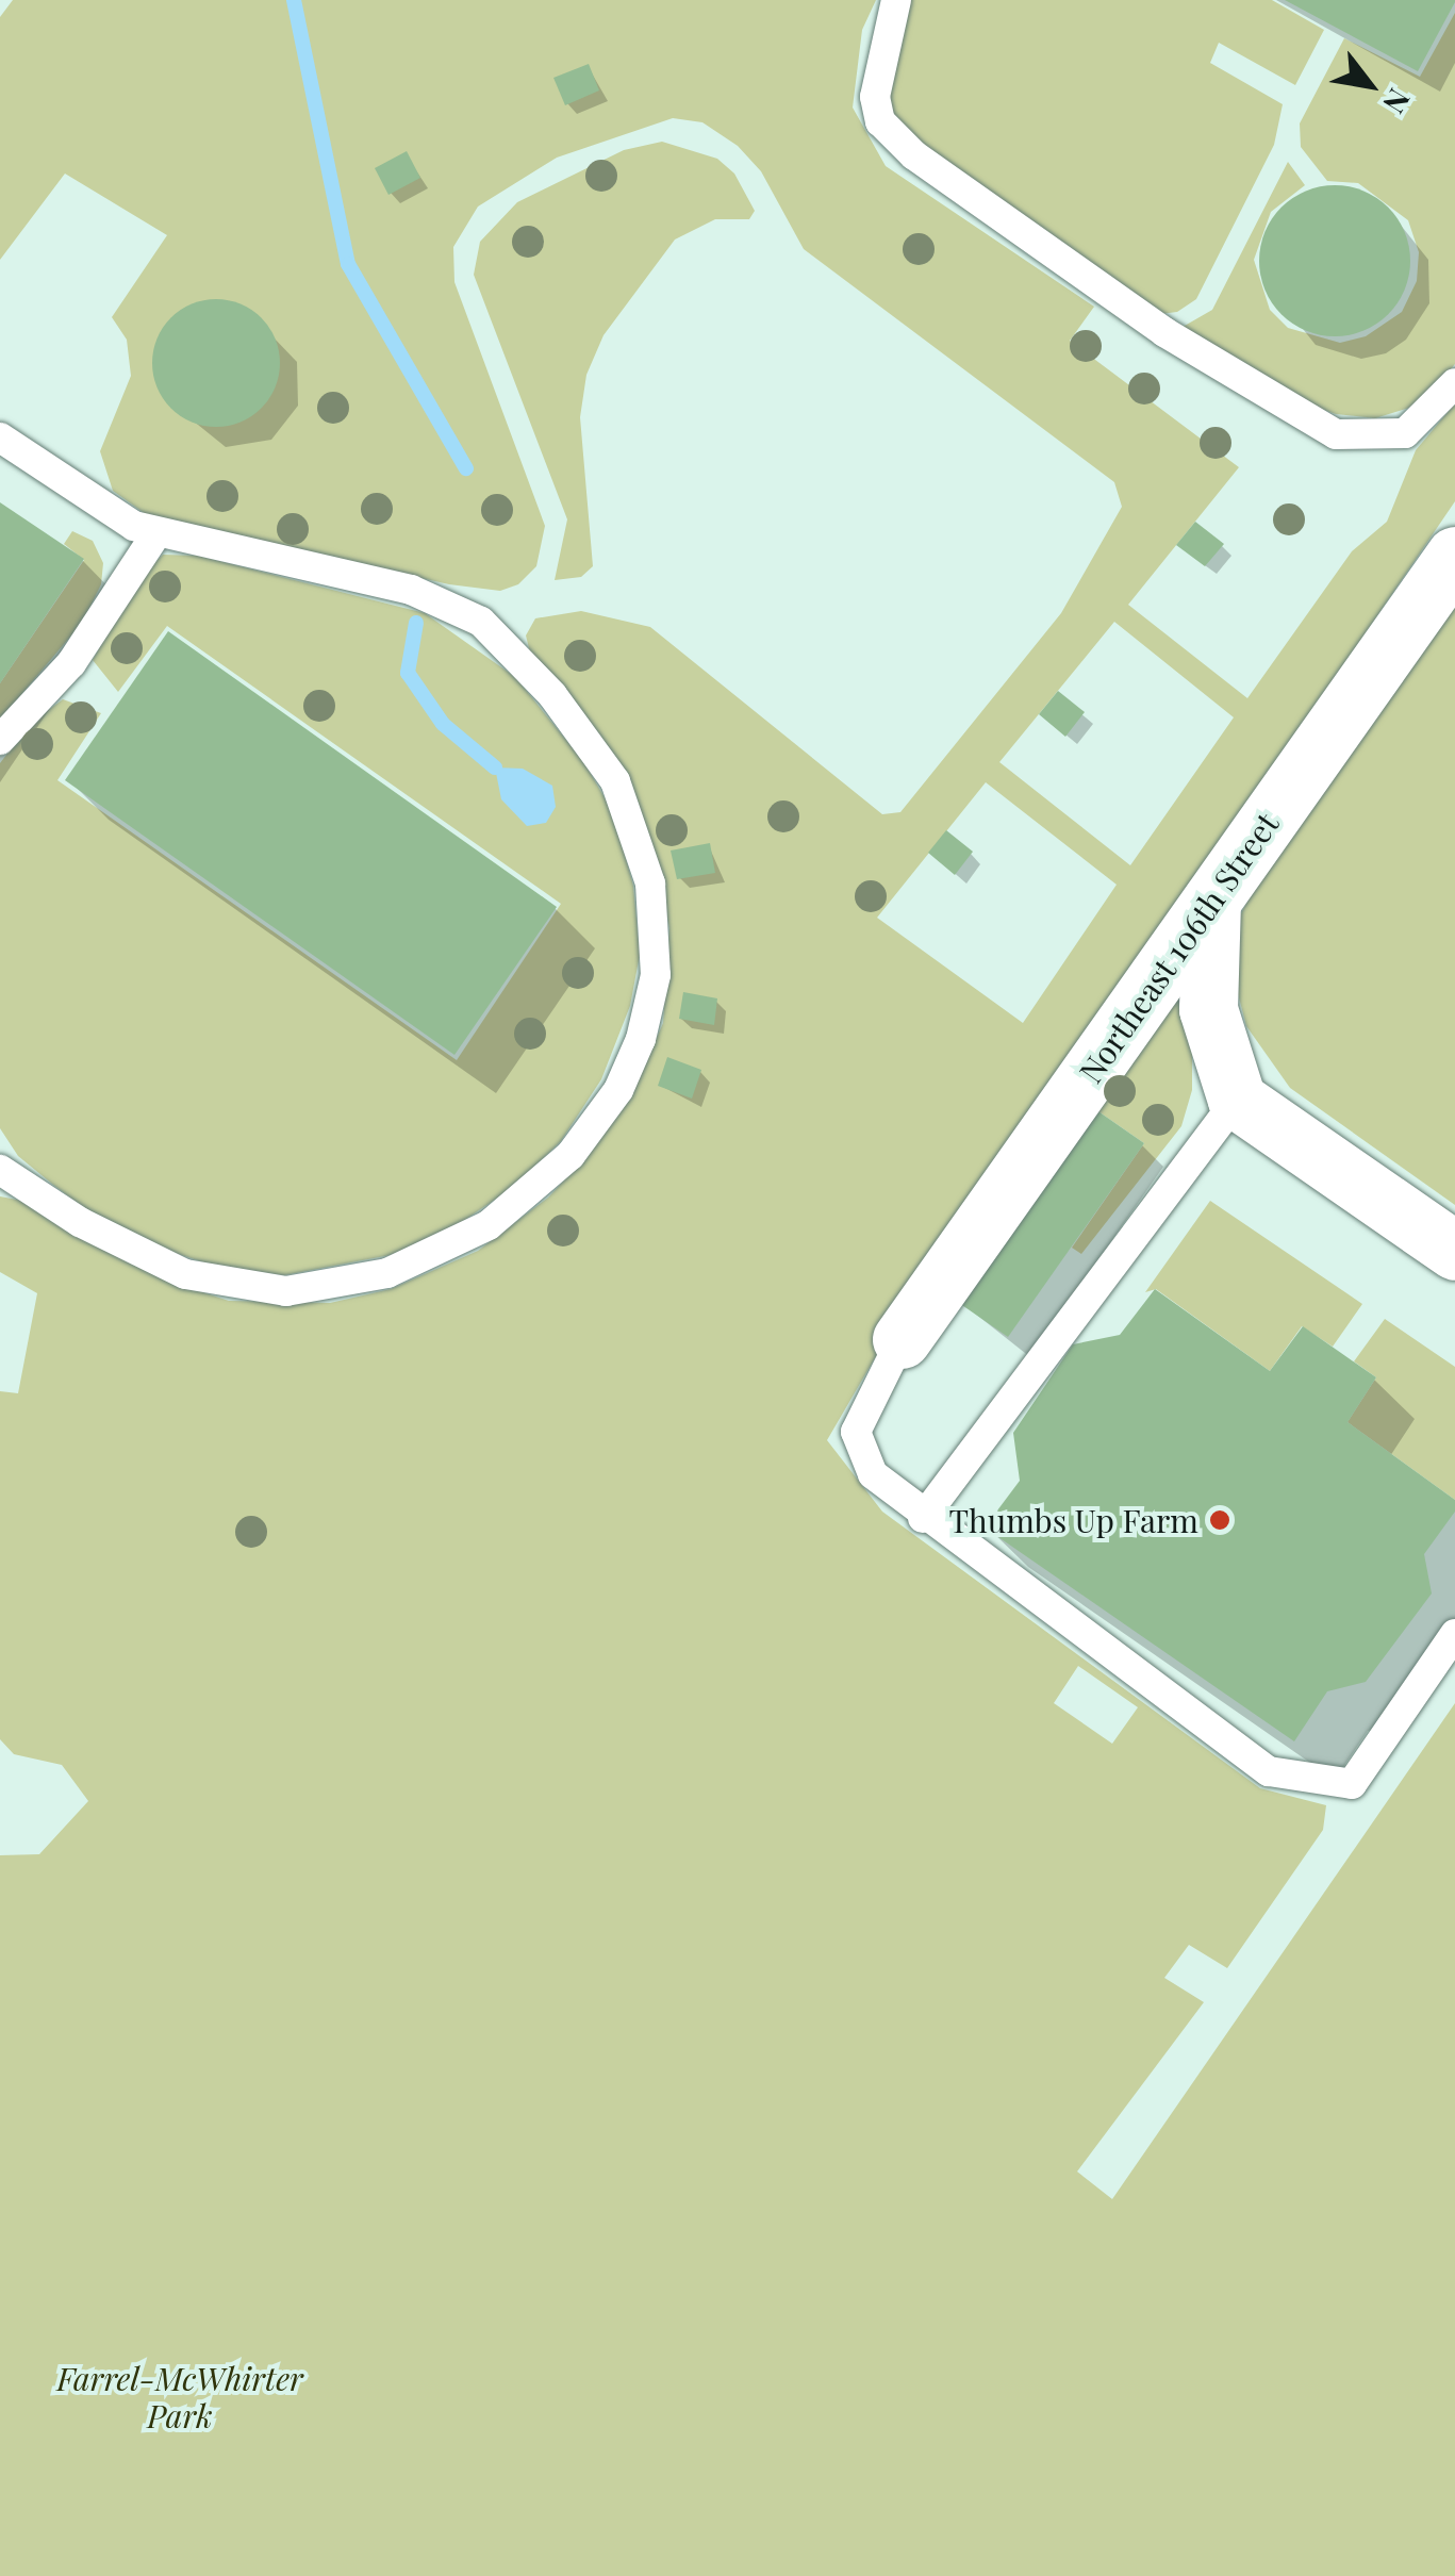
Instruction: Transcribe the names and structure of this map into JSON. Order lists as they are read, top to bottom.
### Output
{
  "streets": {
    "street": ["Northeast 106th Street"]
  },
  "parks": ["Farrel-McWhirter Park"],
  "places": ["Thumbs Up Farm"],
  "north": "bottom right"
}
